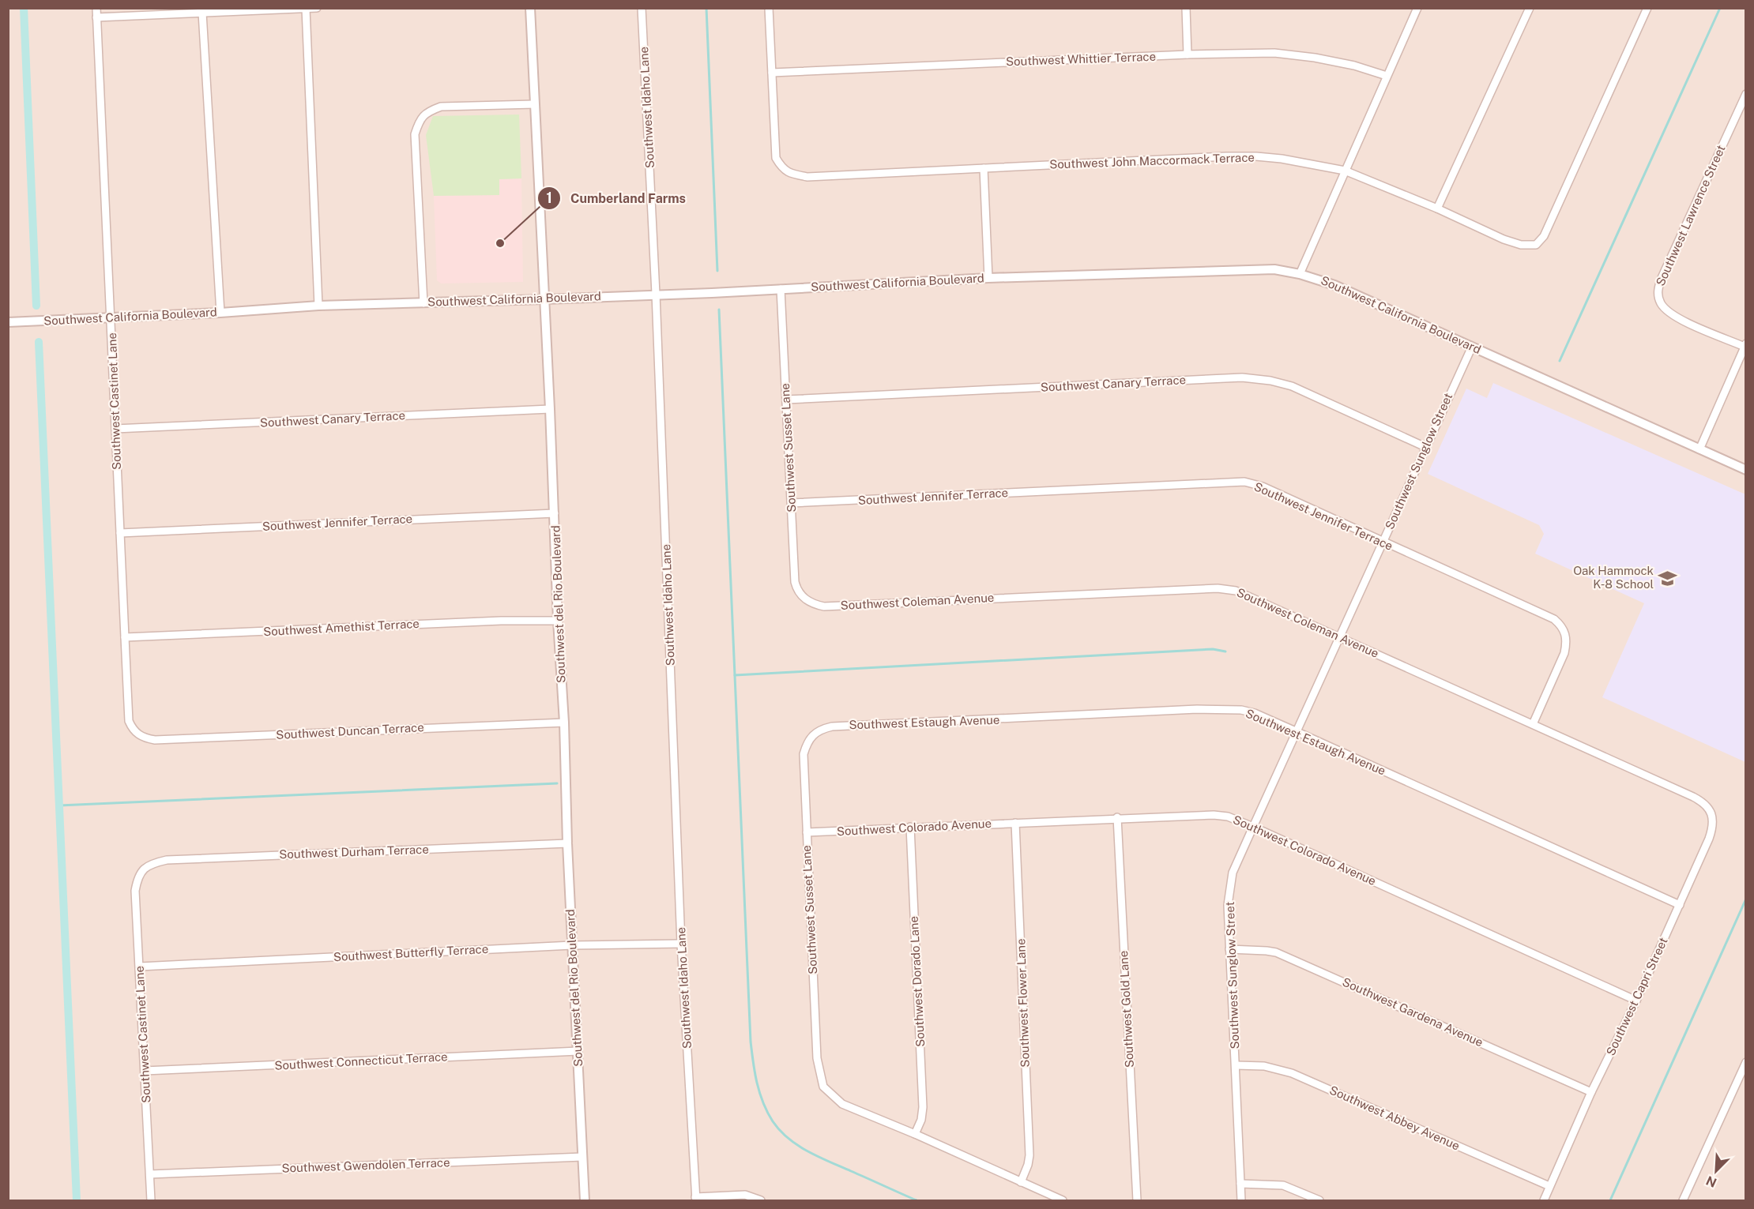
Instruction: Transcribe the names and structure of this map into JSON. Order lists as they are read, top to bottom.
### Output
{
  "streets": {
    "street": [
      "Southwest Whittier Terrace",
      "Southwest Idaho Lane",
      "Southwest John Maccormack Terrace",
      "Southwest Lawrence Street",
      "Southwest California Boulevard",
      "Southwest Canary Terrace",
      "Southwest Castinet Lane",
      "Southwest Susset Lane",
      "Southwest Sunglow Street",
      "Southwest Jennifer Terrace",
      "Southwest Coleman Avenue",
      "Southwest del Rio Boulevard",
      "Southwest Amethist Terrace",
      "Southwest Estaugh Avenue",
      "Southwest Duncan Terrace",
      "Southwest Colorado Avenue",
      "Southwest Durham Terrace",
      "Southwest Butterfly Terrace",
      "Southwest Dorado Lane",
      "Southwest Capri Street",
      "Southwest Flower Lane",
      "Southwest Gold Lane",
      "Southwest Gardena Avenue",
      "Southwest Connecticut Terrace",
      "Southwest Abbey Avenue",
      "Southwest Gwendolen Terrace"
    ]
  },
  "crossings": [
    ["Southwest Whittier Terrace", "Southwest John Maccormack Terrace"],
    ["Southwest Idaho Lane", "Southwest California Boulevard"],
    ["Southwest Idaho Lane", "Southwest Butterfly Terrace"],
    ["Southwest California Boulevard", "Southwest Castinet Lane"],
    ["Southwest California Boulevard", "Southwest Susset Lane"],
    ["Southwest California Boulevard", "Southwest Sunglow Street"],
    ["Southwest California Boulevard", "Southwest del Rio Boulevard"],
    ["Southwest Canary Terrace", "Southwest Castinet Lane"],
    ["Southwest Canary Terrace", "Southwest Susset Lane"],
    ["Southwest Canary Terrace", "Southwest Sunglow Street"],
    ["Southwest Canary Terrace", "Southwest del Rio Boulevard"],
    ["Southwest Castinet Lane", "Southwest Jennifer Terrace"],
    ["Southwest Castinet Lane", "Southwest Amethist Terrace"],
    ["Southwest Castinet Lane", "Southwest Duncan Terrace"],
    ["Southwest Castinet Lane", "Southwest Durham Terrace"],
    ["Southwest Castinet Lane", "Southwest Butterfly Terrace"],
    ["Southwest Castinet Lane", "Southwest Connecticut Terrace"],
    ["Southwest Castinet Lane", "Southwest Gwendolen Terrace"],
    ["Southwest Susset Lane", "Southwest Jennifer Terrace"],
    ["Southwest Susset Lane", "Southwest Coleman Avenue"],
    ["Southwest Susset Lane", "Southwest Estaugh Avenue"],
    ["Southwest Susset Lane", "Southwest Colorado Avenue"],
    ["Southwest Susset Lane", "Southwest Dorado Lane"],
    ["Southwest Sunglow Street", "Southwest Jennifer Terrace"],
    ["Southwest Sunglow Street", "Southwest Coleman Avenue"],
    ["Southwest Sunglow Street", "Southwest Estaugh Avenue"],
    ["Southwest Sunglow Street", "Southwest Colorado Avenue"],
    ["Southwest Sunglow Street", "Southwest Gardena Avenue"],
    ["Southwest Sunglow Street", "Southwest Abbey Avenue"],
    ["Southwest Jennifer Terrace", "Southwest Coleman Avenue"],
    ["Southwest Jennifer Terrace", "Southwest del Rio Boulevard"],
    ["Southwest Coleman Avenue", "Southwest Capri Street"],
    ["Southwest del Rio Boulevard", "Southwest Amethist Terrace"],
    ["Southwest del Rio Boulevard", "Southwest Duncan Terrace"],
    ["Southwest del Rio Boulevard", "Southwest Durham Terrace"],
    ["Southwest del Rio Boulevard", "Southwest Butterfly Terrace"],
    ["Southwest del Rio Boulevard", "Southwest Connecticut Terrace"],
    ["Southwest del Rio Boulevard", "Southwest Gwendolen Terrace"],
    ["Southwest Estaugh Avenue", "Southwest Capri Street"],
    ["Southwest Colorado Avenue", "Southwest Dorado Lane"],
    ["Southwest Colorado Avenue", "Southwest Capri Street"],
    ["Southwest Colorado Avenue", "Southwest Flower Lane"],
    ["Southwest Colorado Avenue", "Southwest Gold Lane"],
    ["Southwest Capri Street", "Southwest Gardena Avenue"],
    ["Southwest Capri Street", "Southwest Abbey Avenue"]
  ],
  "places": {
    "other": ["Cumberland Farms"],
    "school or university": ["Oak Hammock K-8 School"]
  },
  "north": "bottom left"
}
